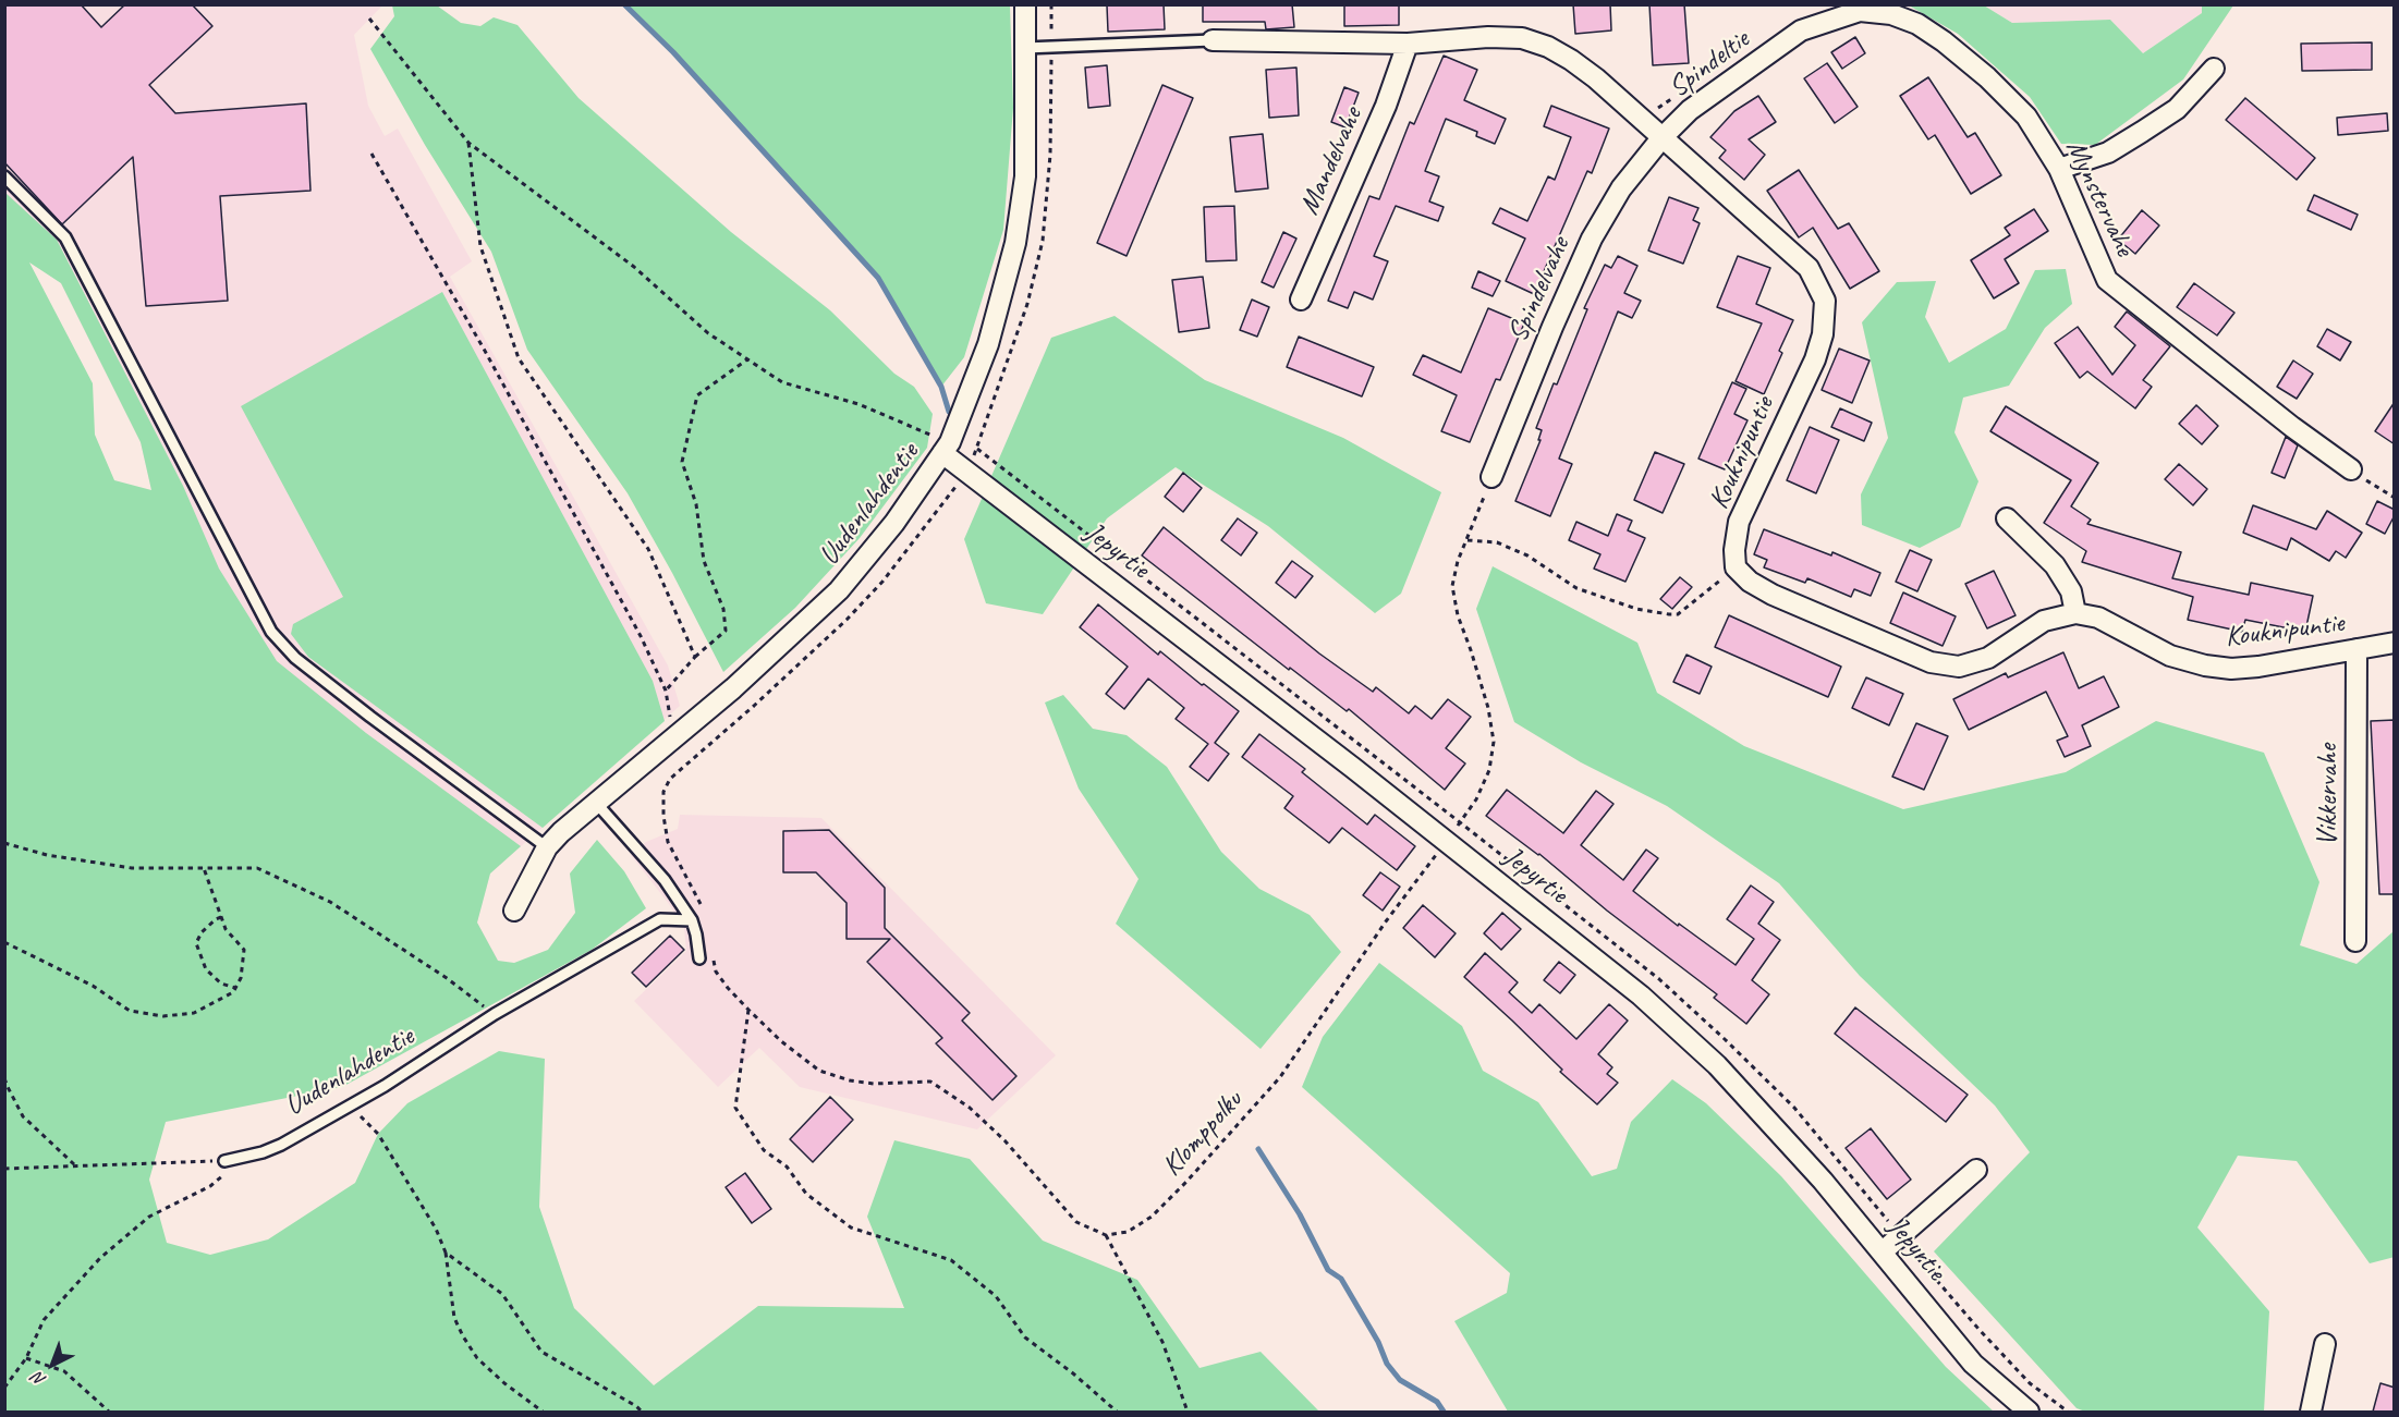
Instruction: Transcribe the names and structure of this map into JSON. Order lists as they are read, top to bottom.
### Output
{
  "streets": {
    "street": [
      "Spindeltie",
      "Mandelvahe",
      "Mynstervahe",
      "Spindelvahe",
      "Kouknipuntie",
      "Uudenlahdentie",
      "Jepyrtie",
      "Vikkervahe"
    ],
    "path": ["Klomppolku"]
  },
  "crossings": [
    ["Spindeltie", "Mynstervahe"],
    ["Spindeltie", "Spindelvahe"],
    ["Spindeltie", "Kouknipuntie"],
    ["Mandelvahe", "Kouknipuntie"],
    ["Spindelvahe", "Kouknipuntie"],
    ["Spindelvahe", "Klomppolku"],
    ["Kouknipuntie", "Vikkervahe"],
    ["Uudenlahdentie", "Jepyrtie"],
    ["Jepyrtie", "Klomppolku"]
  ],
  "north": "bottom left"
}
